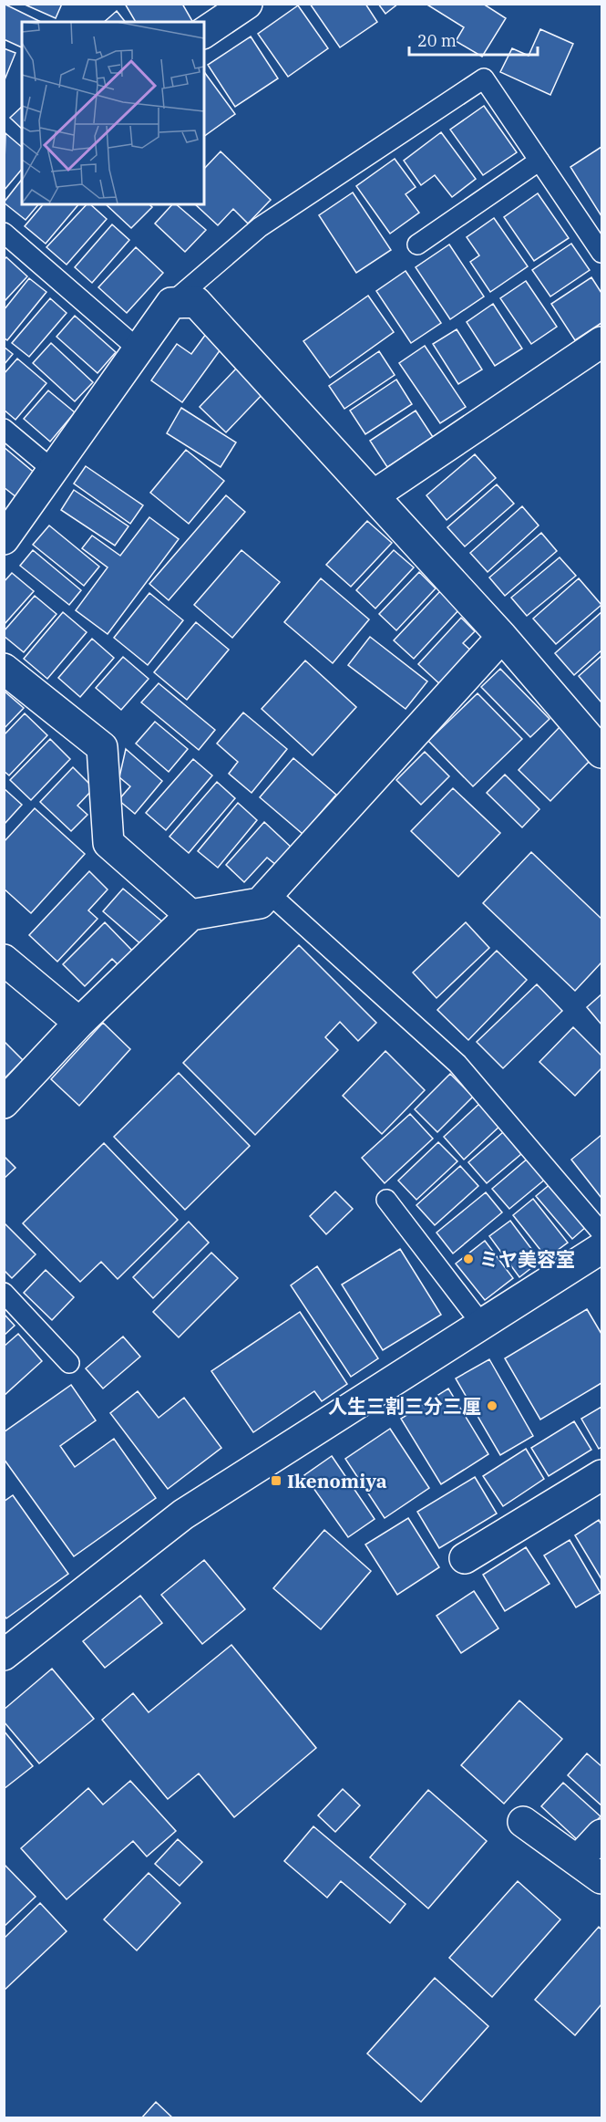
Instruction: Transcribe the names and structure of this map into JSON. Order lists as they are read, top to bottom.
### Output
{
  "places": {
    "other": ["ミヤ美容室", "人生三割三分三厘"],
    "transit": ["Ikenomiya"]
  },
  "scale_bar": "20 m"
}
